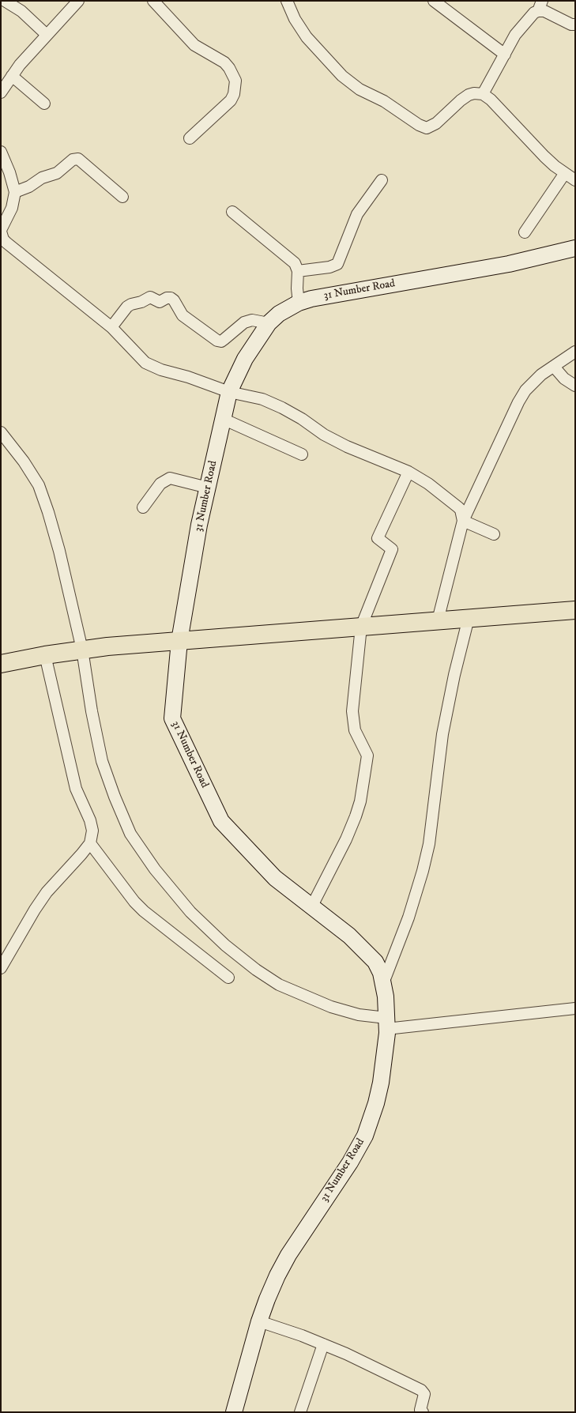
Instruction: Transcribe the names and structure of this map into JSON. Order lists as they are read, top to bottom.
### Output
{
  "streets": {
    "main road": ["31 Number Road"]
  }
}
